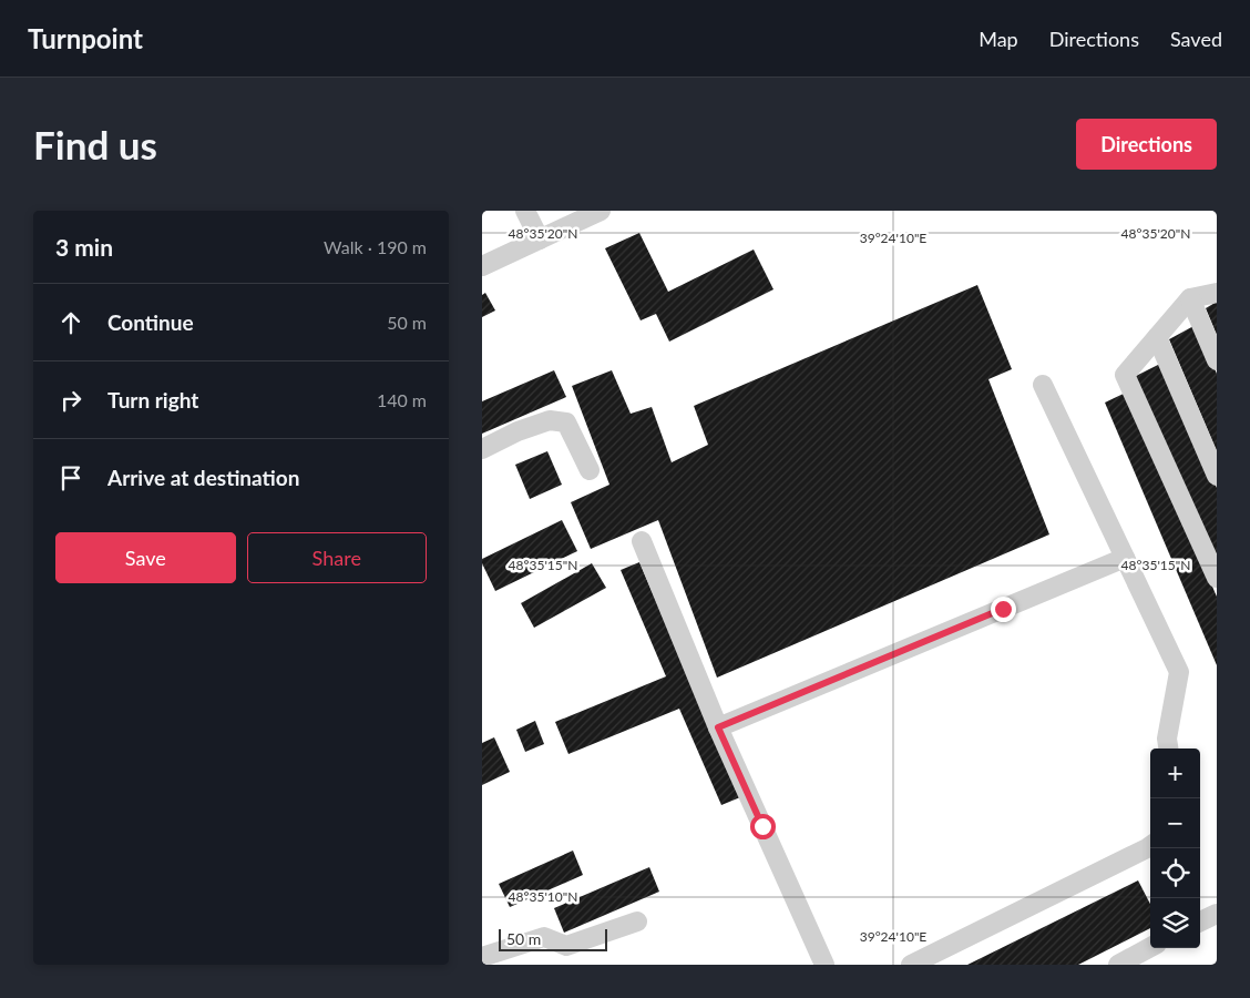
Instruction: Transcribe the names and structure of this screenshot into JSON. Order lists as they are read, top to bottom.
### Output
{
  "scale_bar": "50 m",
  "page": {
    "header": "Turnpoint",
    "nav": ["Map", "Directions", "Saved"],
    "buttons": [
      "Directions",
      ["Save", "Share"]
    ],
    "title": "Find us",
    "heading": ["3 min", "Walk · 190 m"],
    "list": [
      ["Continue", "50 m"],
      ["Turn right", "140 m"],
      "Arrive at destination"
    ],
    "map_buttons": ["+", "−"],
    "scale": "50 m"
  },
  "coordinates": [
    "48°35'20\"N",
    "39°24'10\"E",
    "48°35'15\"N",
    "48°35'10\"N"
  ]
}
